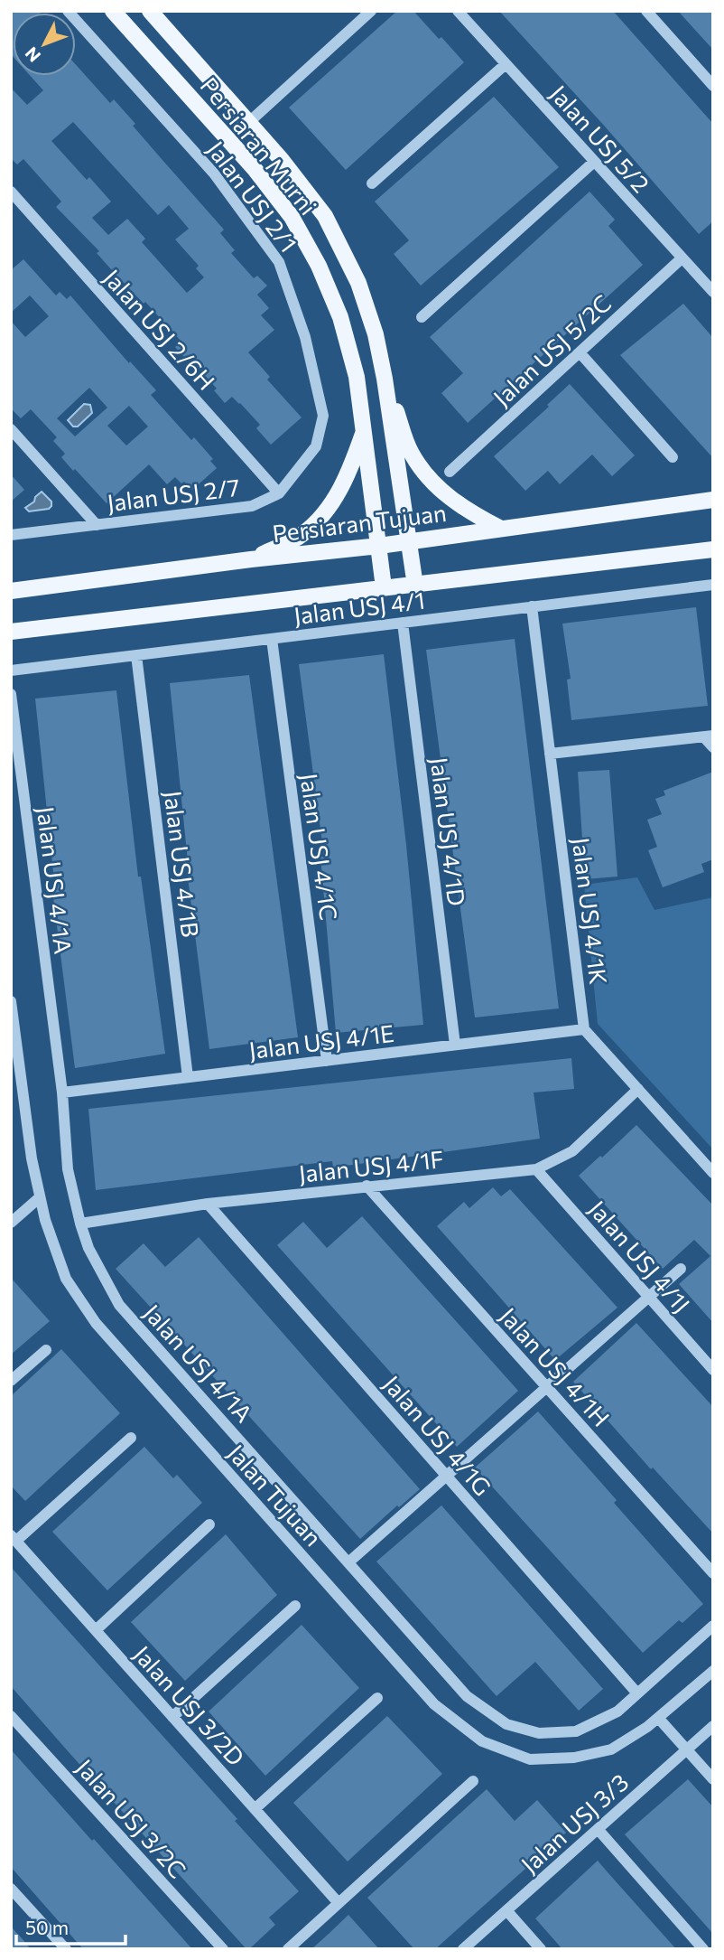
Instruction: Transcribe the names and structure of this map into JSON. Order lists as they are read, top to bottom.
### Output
{
  "streets": {
    "main road": ["Persiaran Murni", "Persiaran Tujuan"],
    "street": [
      "Jalan USJ 5/2",
      "Jalan USJ 2/1",
      "Jalan USJ 2/6H",
      "Jalan USJ 5/2C",
      "Jalan USJ 2/7",
      "Jalan USJ 4/1",
      "Jalan USJ 4/1D",
      "Jalan USJ 4/1C",
      "Jalan USJ 4/1B",
      "Jalan USJ 4/1A",
      "Jalan USJ 4/1K",
      "Jalan USJ 4/1E",
      "Jalan USJ 4/1F",
      "Jalan USJ 4/1J",
      "Jalan USJ 4/1H",
      "Jalan USJ 4/1G",
      "Jalan Tujuan",
      "Jalan USJ 3/2D",
      "Jalan USJ 3/2C",
      "Jalan USJ 3/3"
    ]
  },
  "crossings": [
    ["Jalan USJ 5/2", "Jalan USJ 5/2C"],
    ["Persiaran Murni", "Persiaran Tujuan"],
    ["Jalan USJ 2/1", "Jalan USJ 2/7"],
    ["Jalan USJ 2/6H", "Jalan USJ 2/7"],
    ["Jalan USJ 4/1", "Jalan USJ 4/1D"],
    ["Jalan USJ 4/1", "Jalan USJ 4/1C"],
    ["Jalan USJ 4/1", "Jalan USJ 4/1B"],
    ["Jalan USJ 4/1", "Jalan USJ 4/1K"],
    ["Jalan USJ 4/1D", "Jalan USJ 4/1E"],
    ["Jalan USJ 4/1C", "Jalan USJ 4/1E"],
    ["Jalan USJ 4/1B", "Jalan USJ 4/1E"],
    ["Jalan USJ 4/1A", "Jalan USJ 4/1E"],
    ["Jalan USJ 4/1A", "Jalan USJ 4/1F"],
    ["Jalan USJ 4/1A", "Jalan USJ 4/1G"],
    ["Jalan USJ 4/1K", "Jalan USJ 4/1E"],
    ["Jalan USJ 4/1F", "Jalan USJ 4/1J"],
    ["Jalan USJ 4/1F", "Jalan USJ 4/1H"],
    ["Jalan USJ 4/1F", "Jalan USJ 4/1G"]
  ],
  "scale_bar": "50 m",
  "north": "bottom left"
}
